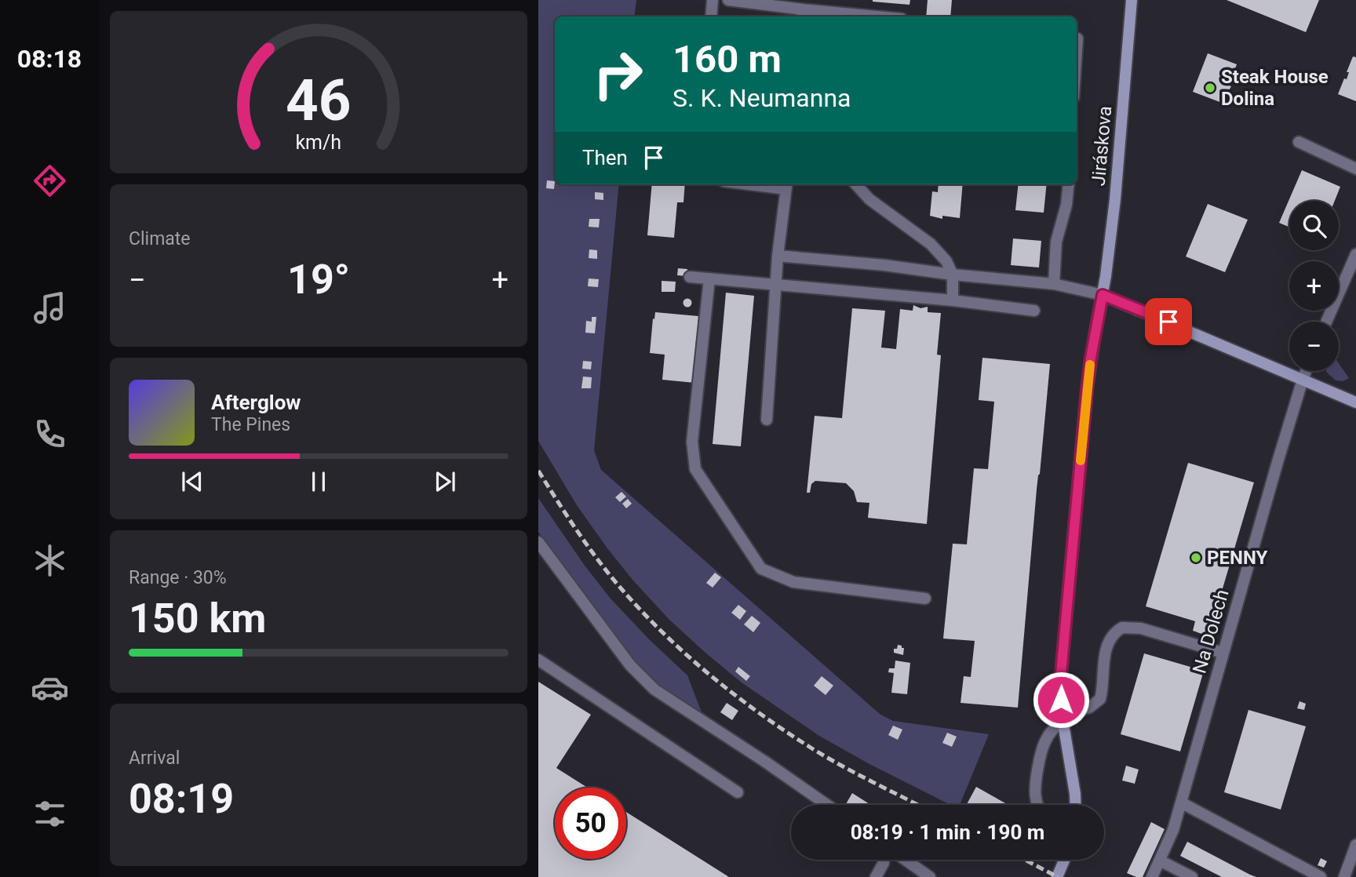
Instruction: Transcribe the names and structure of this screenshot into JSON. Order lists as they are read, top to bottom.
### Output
{
  "streets": {
    "main road": ["Jiráskova"],
    "street": ["Na Dolech"]
  },
  "places": ["Steak House Dolina", "PENNY"],
  "page": {
    "tabs": "08:18",
    "turn": ["160 m", "S. K. Neumanna"],
    "then": "Then",
    "tile": [
      "Climate",
      ["Range · 30%", "150 km"],
      ["Arrival", "08:19"]
    ],
    "map_buttons": ["+", "−"],
    "heat": ["−", "19°", "+"],
    "song": ["Afterglow", "The Pines"],
    "limit": "50",
    "trip": "08:19 · 1 min · 190 m",
    "gauge": ["46", "km/h"]
  }
}
